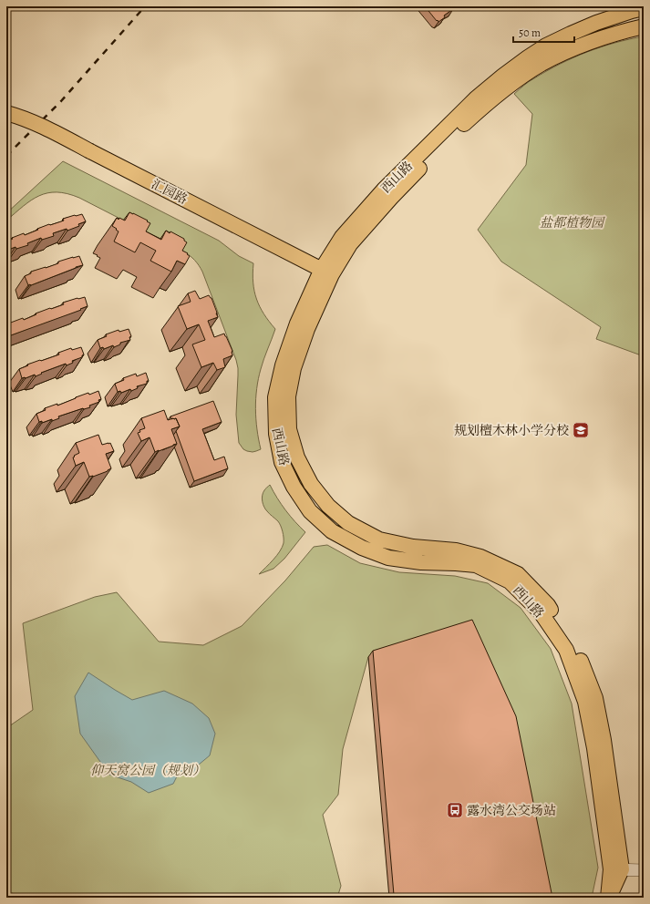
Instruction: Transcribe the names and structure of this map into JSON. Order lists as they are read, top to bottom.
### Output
{
  "streets": {
    "main road": ["西山路", "汇园路"]
  },
  "crossings": [
    ["西山路", "汇园路"]
  ],
  "parks": ["盐都植物园", "仰天窝公园（规划）"],
  "places": {
    "school or university": ["规划檀木林小学分校"],
    "bus stop": ["露水湾公交场站"]
  },
  "scale_bar": "50 m"
}
